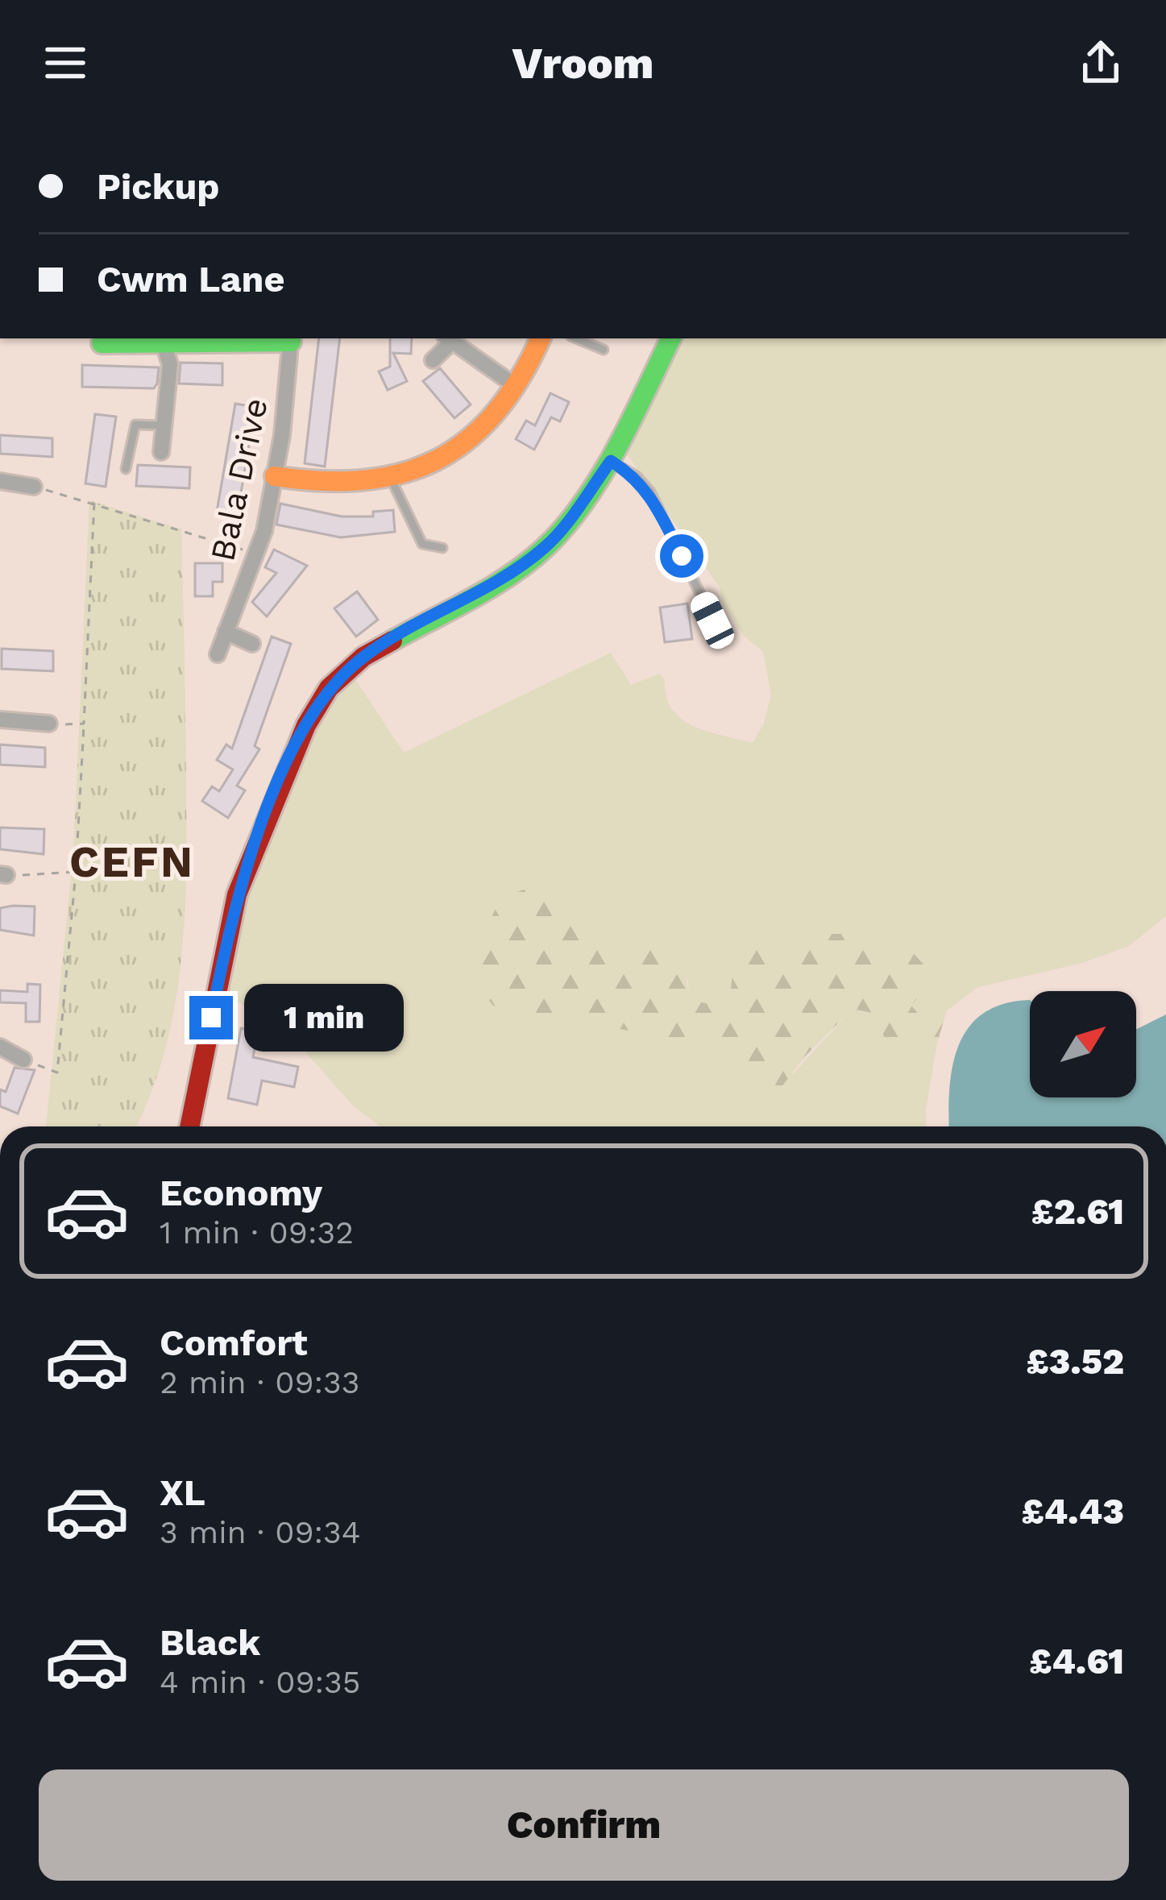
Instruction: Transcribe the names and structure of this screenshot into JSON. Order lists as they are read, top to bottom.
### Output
{
  "streets": {
    "street": ["Bala Drive"]
  },
  "districts": ["CEFN"],
  "north": "top right",
  "page": {
    "header": "Vroom",
    "banner": ["Pickup", "Cwm Lane"],
    "bubble": "1 min",
    "list": [
      {
        "name": "Economy",
        "note": "1 min · 09:32",
        "value": "£2.61"
      },
      {
        "name": "Comfort",
        "note": "2 min · 09:33",
        "value": "£3.52"
      },
      {
        "name": "XL",
        "note": "3 min · 09:34",
        "value": "£4.43"
      },
      {
        "name": "Black",
        "note": "4 min · 09:35",
        "value": "£4.61"
      }
    ],
    "buttons": "Confirm"
  }
}
